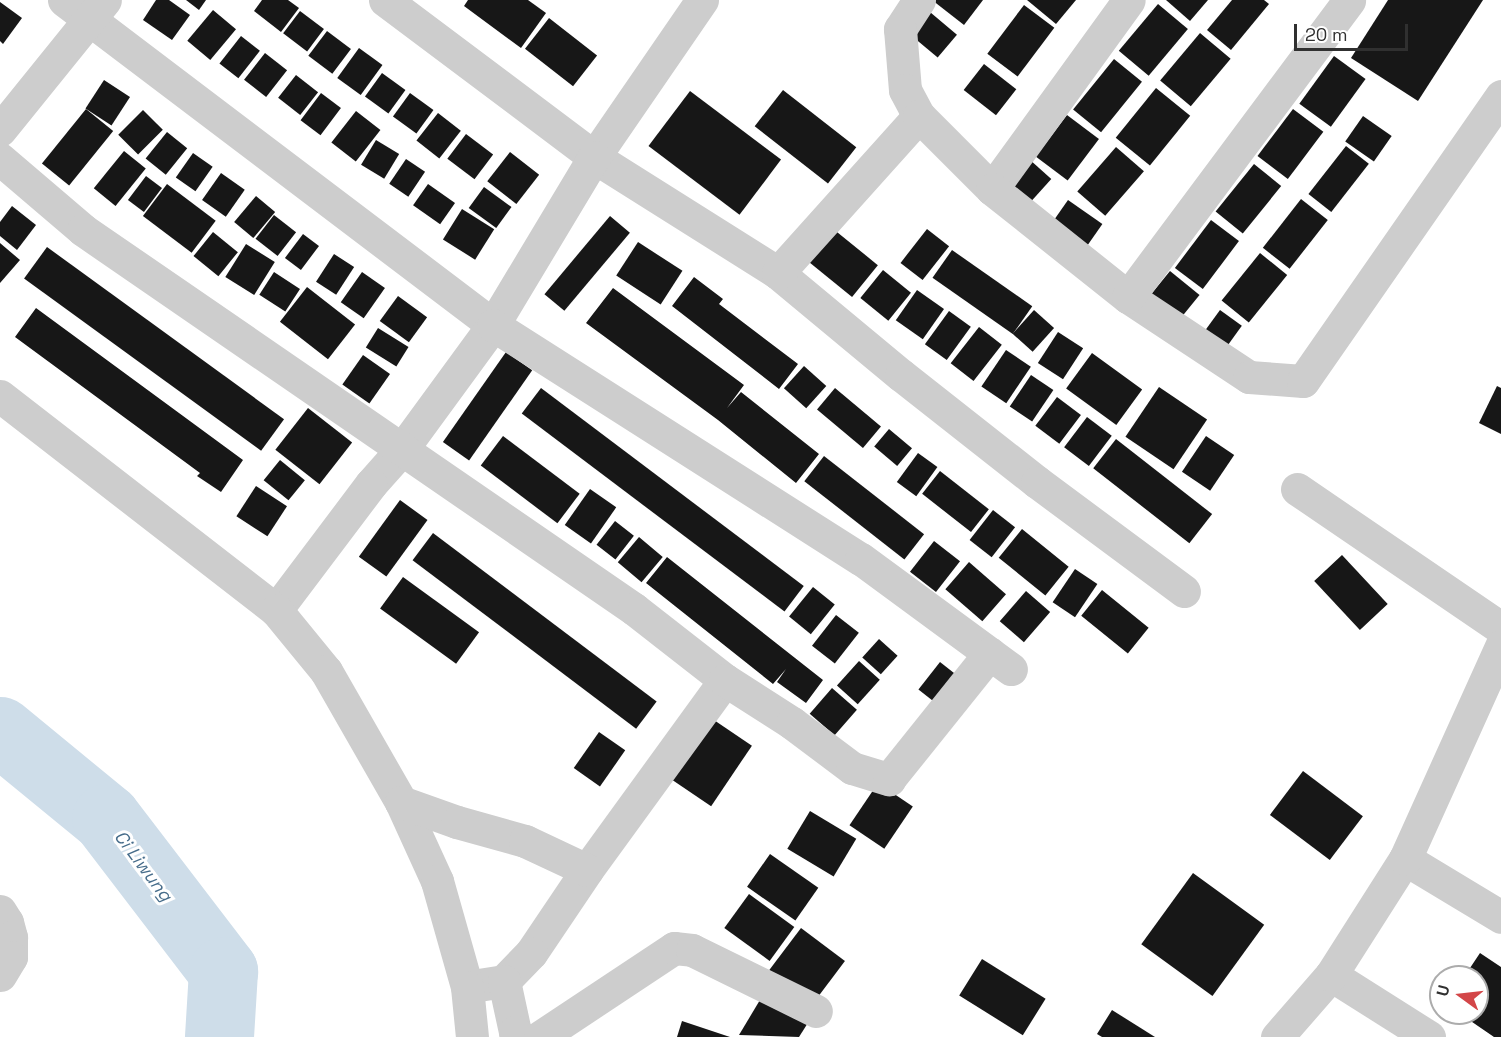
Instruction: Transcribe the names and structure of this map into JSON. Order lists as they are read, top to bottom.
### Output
{
  "water": ["Ci Liwung"],
  "scale_bar": "20 m",
  "north": "left"
}
